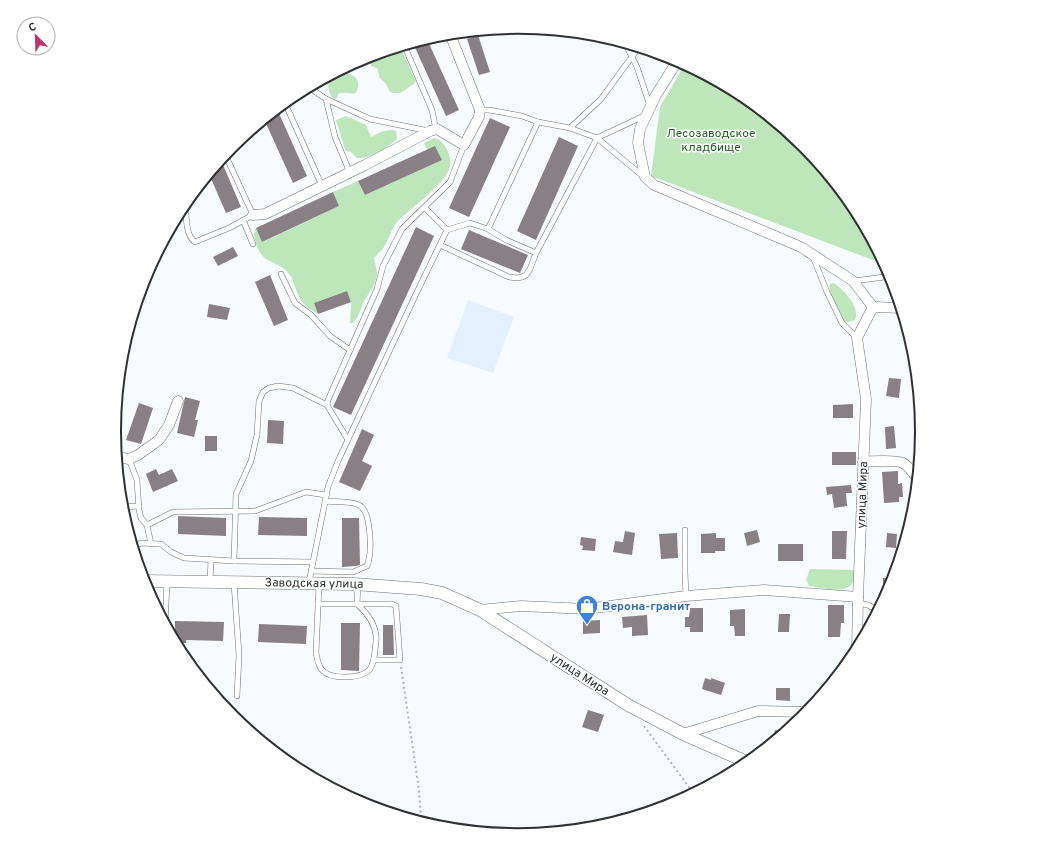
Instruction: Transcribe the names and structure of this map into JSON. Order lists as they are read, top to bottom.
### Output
{
  "streets": {
    "street": ["улица Мира", "Заводская улица"]
  },
  "crossings": [
    ["улица Мира", "Заводская улица"]
  ],
  "parks": ["Лесозаводское кладбище"],
  "places": {
    "shop": ["Верона-гранит"]
  },
  "north": "top left"
}
